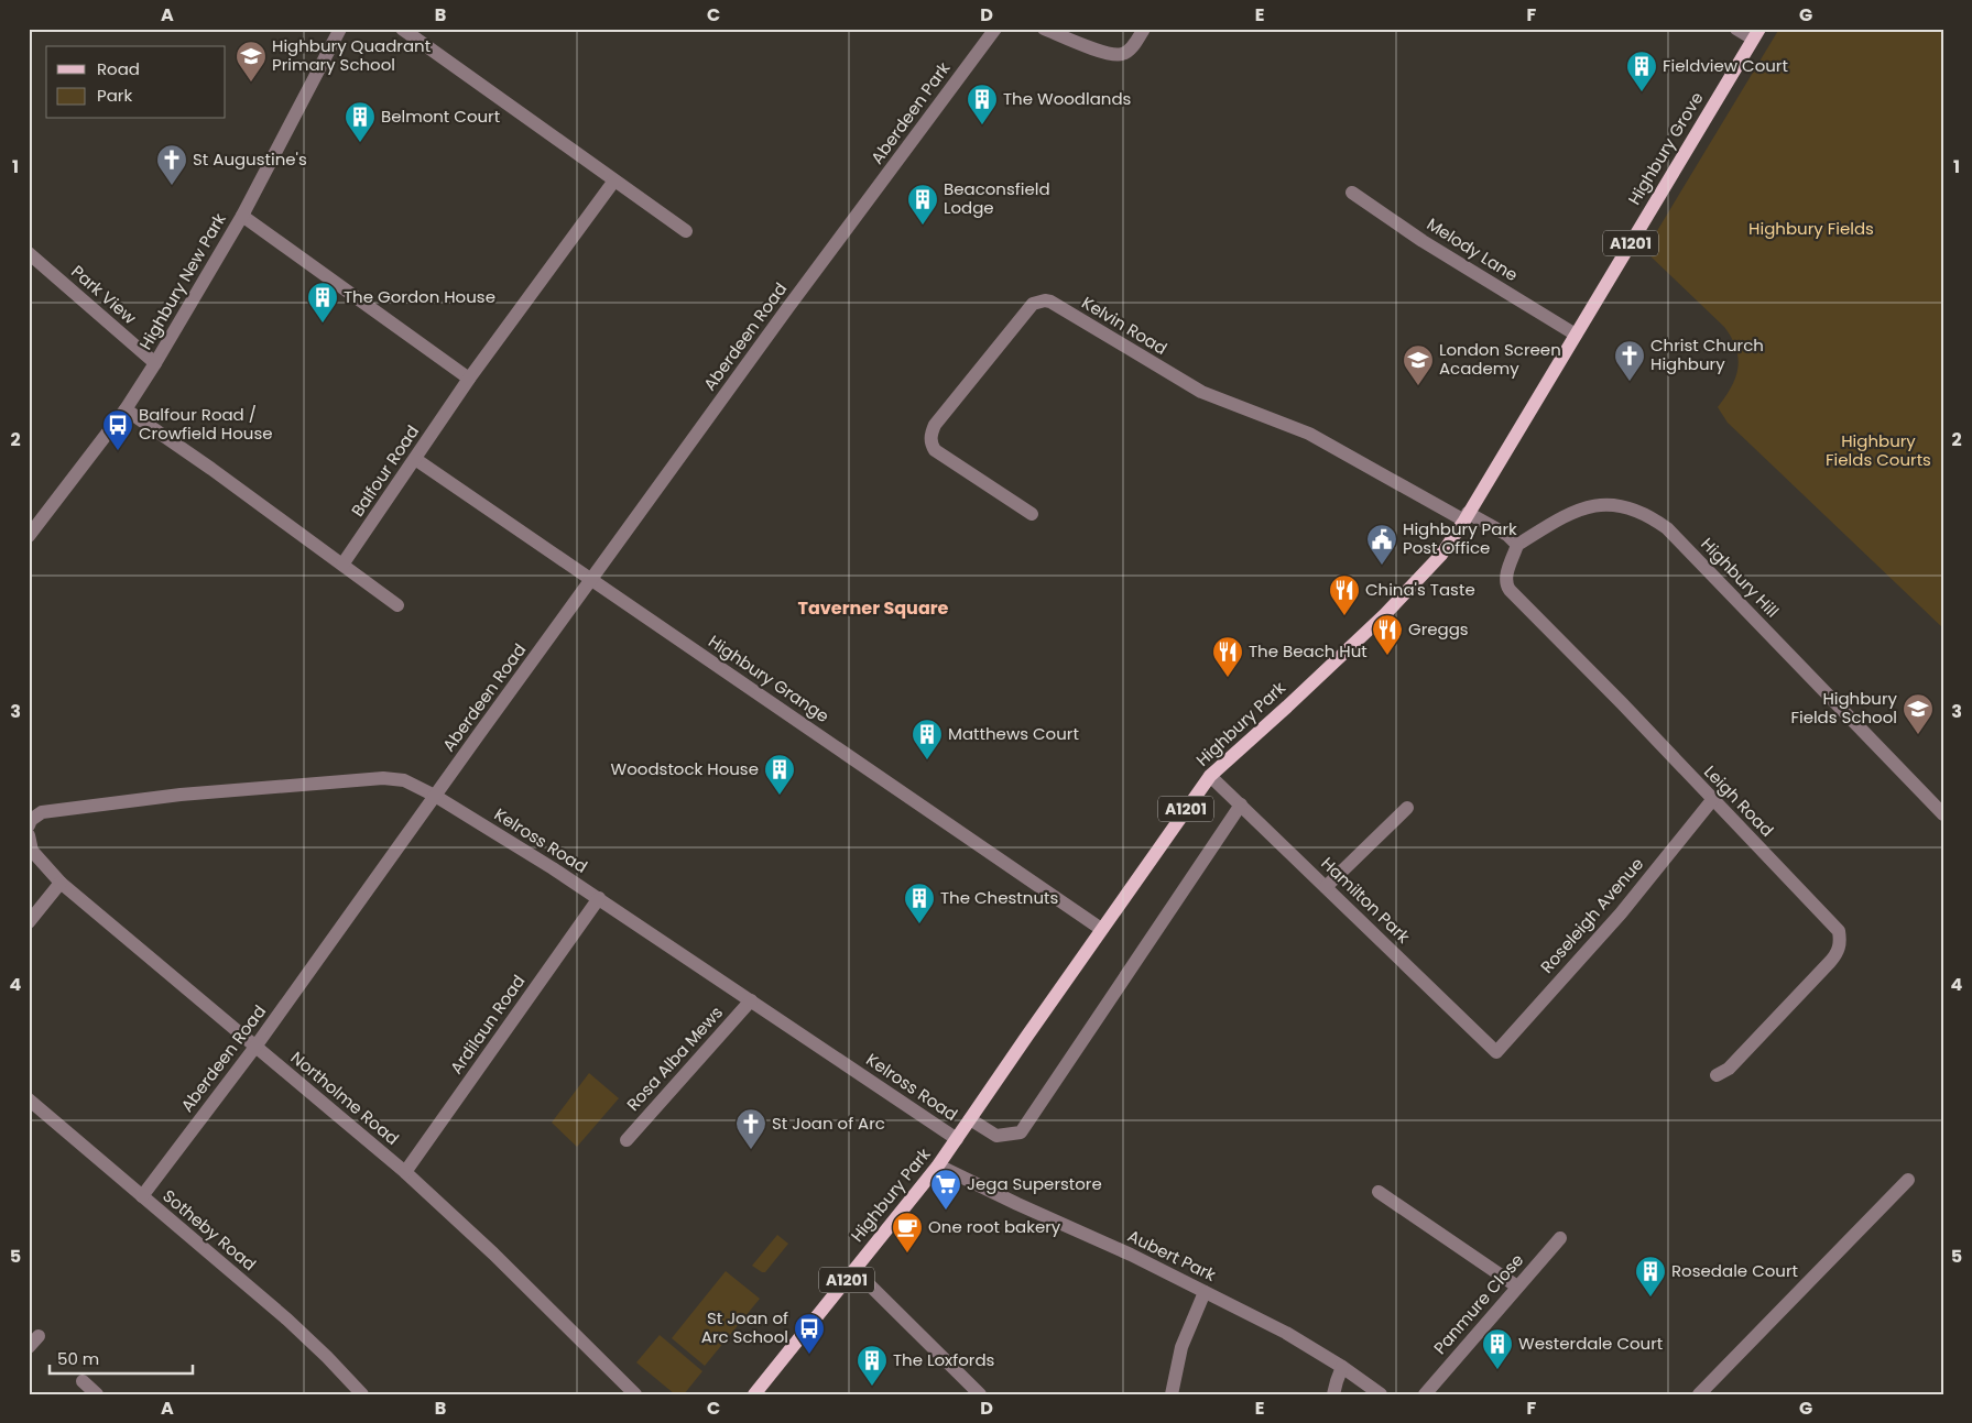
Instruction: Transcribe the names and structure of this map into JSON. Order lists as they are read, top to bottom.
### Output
{
  "streets": {
    "main road": ["Highbury Grove", "A1201", "Highbury Park"],
    "street": [
      "Aberdeen Park",
      "Melody Lane",
      "Highbury New Park",
      "Park View",
      "Kelvin Road",
      "Aberdeen Road",
      "Balfour Road",
      "Highbury Hill",
      "Highbury Grange",
      "Leigh Road",
      "Kelross Road",
      "Hamilton Park",
      "Roseleigh Avenue",
      "Ardilaun Road",
      "Rosa Alba Mews",
      "Northolme Road",
      "Sotheby Road",
      "Aubert Park",
      "Panmure Close"
    ]
  },
  "crossings": [
    ["Aberdeen Park", "Aberdeen Road"],
    ["Highbury Grove", "Melody Lane"],
    ["Highbury Grove", "Kelvin Road"],
    ["Highbury Grove", "Highbury Park"],
    ["Highbury New Park", "Park View"],
    ["Kelvin Road", "Highbury Park"],
    ["Aberdeen Road", "Highbury Grange"],
    ["Aberdeen Road", "Kelross Road"],
    ["Aberdeen Road", "Northolme Road"],
    ["Aberdeen Road", "Sotheby Road"],
    ["Balfour Road", "Highbury Grange"],
    ["Highbury Hill", "Leigh Road"],
    ["Highbury Grange", "Highbury Park"],
    ["Highbury Park", "Kelross Road"],
    ["Highbury Park", "Hamilton Park"],
    ["Highbury Park", "Aubert Park"],
    ["Leigh Road", "Roseleigh Avenue"],
    ["Kelross Road", "Ardilaun Road"],
    ["Kelross Road", "Rosa Alba Mews"],
    ["Hamilton Park", "Roseleigh Avenue"],
    ["Ardilaun Road", "Northolme Road"]
  ],
  "districts": ["Taverner Square"],
  "parks": ["Highbury Fields", "Highbury Fields Courts"],
  "places": {
    "school or university": ["Highbury Quadrant Primary School", "London Screen Academy", "Highbury Fields School"],
    "building": [
      "Fieldview Court",
      "The Woodlands",
      "Belmont Court",
      "Beaconsfield Lodge",
      "The Gordon House",
      "Matthews Court",
      "Woodstock House",
      "The Chestnuts",
      "Rosedale Court",
      "Westerdale Court",
      "The Loxfords"
    ],
    "church": ["St Augustine's", "Christ Church Highbury", "St Joan of Arc"],
    "bus stop": ["Balfour Road / Crowfield House", "St Joan of Arc School"],
    "public building": ["Highbury Park Post Office"],
    "restaurant": ["China's Taste", "Greggs", "The Beach Hut"],
    "supermarket": ["Jega Superstore"],
    "cafe": ["One root bakery"]
  },
  "legend": ["Road", "Park"],
  "scale_bar": "50 m",
  "grid": {
    "columns": [
      "A",
      "B",
      "C",
      "D",
      "E",
      "F",
      "G"
    ],
    "rows": [
      "1",
      "2",
      "3",
      "4",
      "5"
    ]
  }
}
